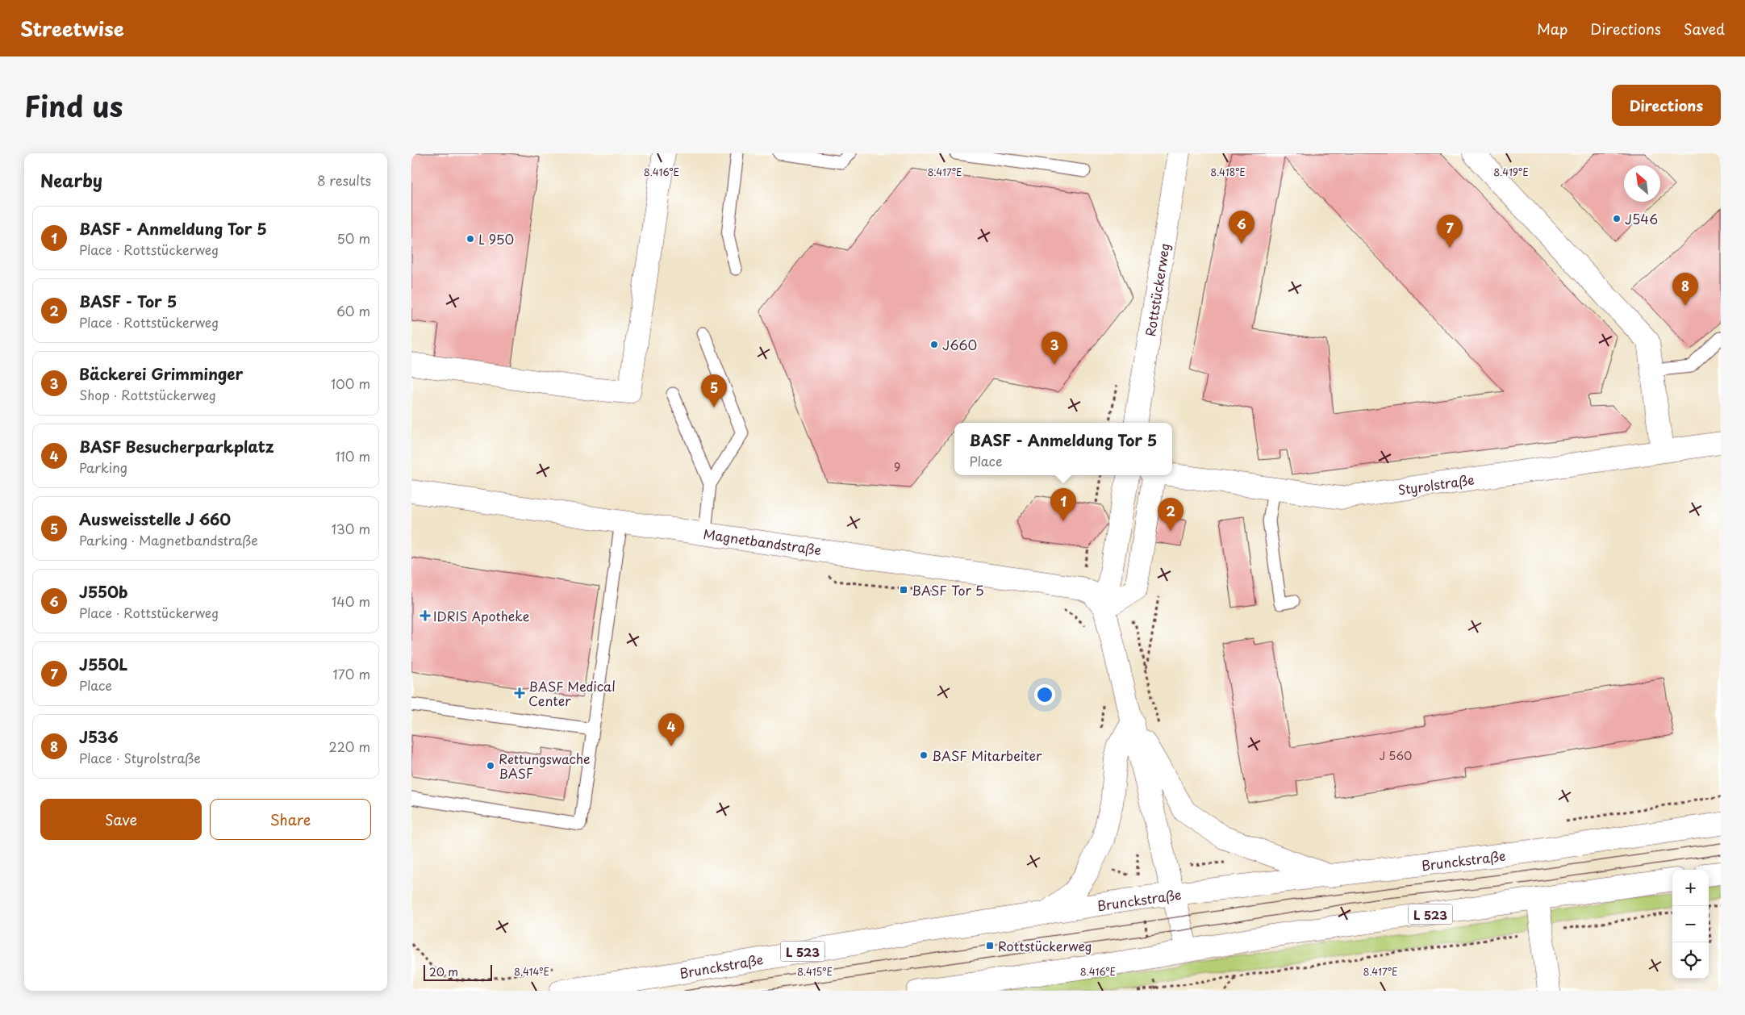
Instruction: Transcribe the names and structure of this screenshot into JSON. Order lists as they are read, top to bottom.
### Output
{
  "streets": {
    "street": [
      "Rottstückerweg",
      "Styrolstraße",
      "Magnetbandstraße",
      "Brunckstraße",
      "L 523"
    ]
  },
  "places": {
    "other": [
      "J546",
      "L 950",
      "J660",
      "BASF Mitarbeiter",
      "Rettungswache BASF"
    ],
    "transit": ["BASF Tor 5", "Rottstückerweg"],
    "health": ["IDRIS Apotheke", "BASF Medical Center"]
  },
  "house_numbers": ["9", "J 560"],
  "scale_bar": "20 m",
  "north": "top left",
  "page": {
    "header": "Streetwise",
    "nav": ["Map", "Directions", "Saved"],
    "title": "Find us",
    "buttons": [
      "Directions",
      ["Save", "Share"]
    ],
    "heading": ["Nearby", "8 results"],
    "list": [
      {
        "mark": "1",
        "name": "BASF - Anmeldung Tor 5",
        "note": "Place · Rottstückerweg",
        "value": "50 m"
      },
      {
        "mark": "2",
        "name": "BASF - Tor 5",
        "note": "Place · Rottstückerweg",
        "value": "60 m"
      },
      {
        "mark": "3",
        "name": "Bäckerei Grimminger",
        "note": "Shop · Rottstückerweg",
        "value": "100 m"
      },
      {
        "mark": "4",
        "name": "BASF Besucherparkplatz",
        "note": "Parking",
        "value": "110 m"
      },
      {
        "mark": "5",
        "name": "Ausweisstelle J 660",
        "note": "Parking · Magnetbandstraße",
        "value": "130 m"
      },
      {
        "mark": "6",
        "name": "J550b",
        "note": "Place · Rottstückerweg",
        "value": "140 m"
      },
      {
        "mark": "7",
        "name": "J550L",
        "note": "Place",
        "value": "170 m"
      },
      {
        "mark": "8",
        "name": "J536",
        "note": "Place · Styrolstraße",
        "value": "220 m"
      }
    ],
    "pins": [
      "6",
      "7",
      "8",
      "3",
      "5",
      "1",
      "2",
      "4"
    ],
    "popup": ["BASF - Anmeldung Tor 5", "Place"],
    "map_buttons": ["+", "−"],
    "scale": "20 m"
  },
  "coordinates": [
    "8.416°E",
    "8.417°E",
    "8.418°E",
    "8.419°E",
    "8.414°E",
    "8.415°E"
  ]
}
